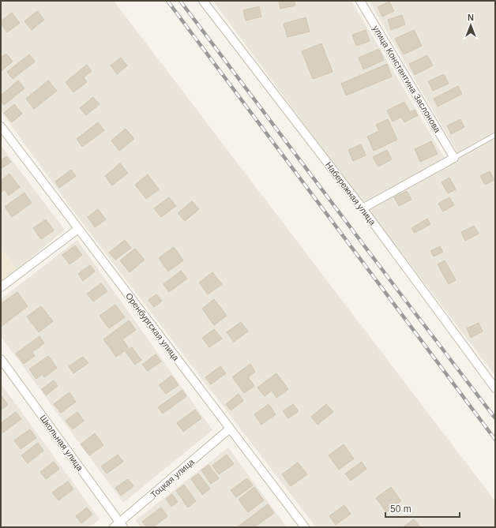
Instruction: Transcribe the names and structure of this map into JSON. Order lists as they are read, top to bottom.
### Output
{
  "streets": {
    "street": [
      "улица Константина Заслонова",
      "Набережная улица",
      "Оренбургская улица",
      "Школьная улица",
      "Тоцкая улица"
    ]
  },
  "crossings": [
    ["Оренбургская улица", "Тоцкая улица"],
    ["Школьная улица", "Тоцкая улица"]
  ],
  "scale_bar": "50 m",
  "north": "top"
}
